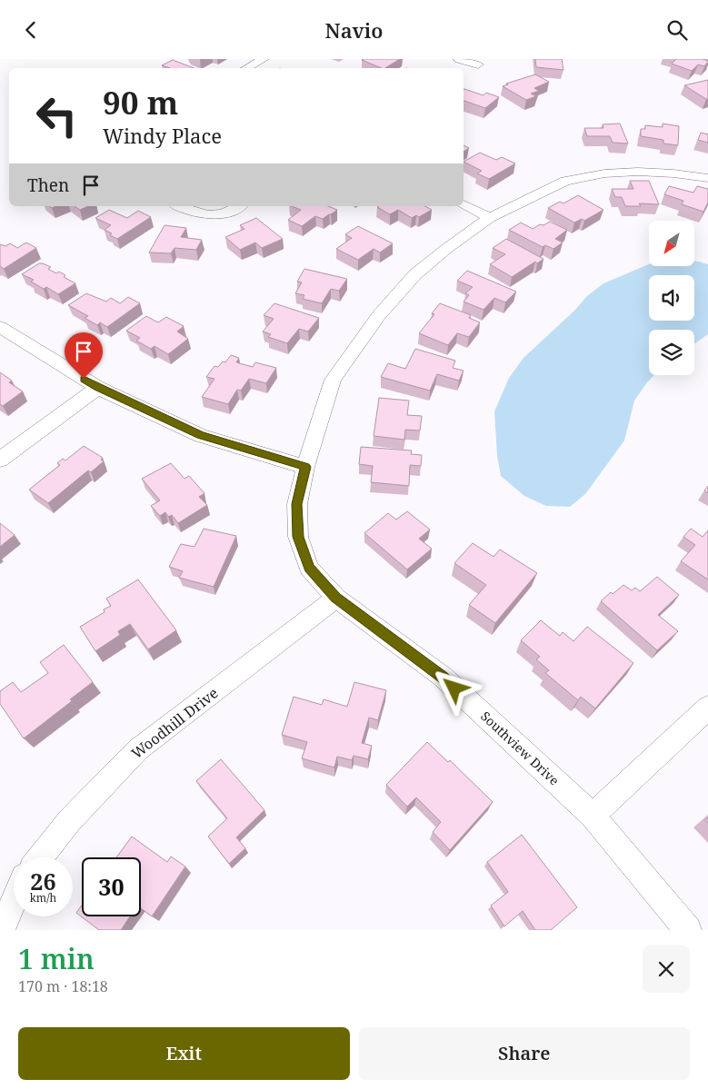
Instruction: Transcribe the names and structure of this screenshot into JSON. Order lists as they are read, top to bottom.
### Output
{
  "streets": {
    "street": ["Woodhill Drive", "Southview Drive"]
  },
  "crossings": [
    ["Woodhill Drive", "Southview Drive"]
  ],
  "north": "bottom left",
  "page": {
    "header": "Navio",
    "turn": ["90 m", "Windy Place"],
    "then": "Then",
    "speed": "26 km/h",
    "limit": "30",
    "heading": ["1 min", "170 m · 18:18"],
    "buttons": ["Exit", "Share"]
  }
}
